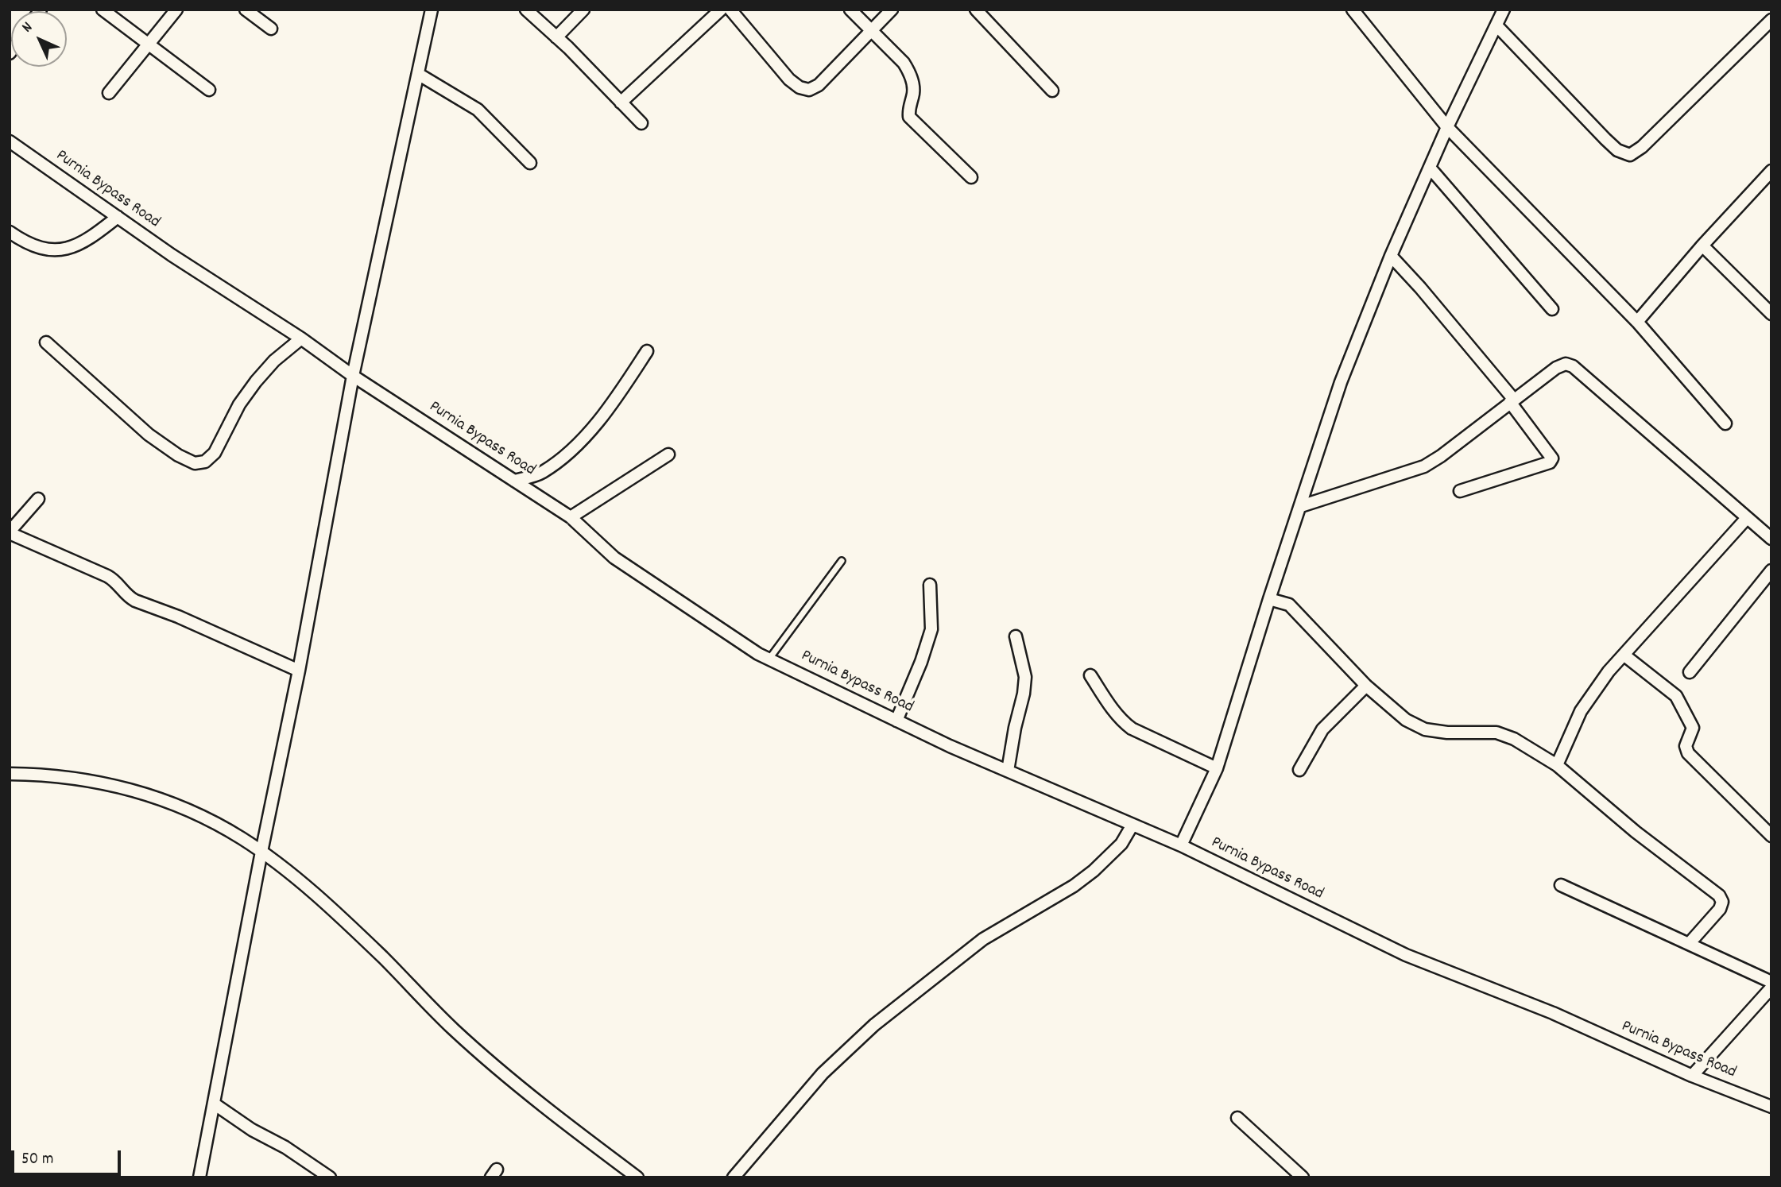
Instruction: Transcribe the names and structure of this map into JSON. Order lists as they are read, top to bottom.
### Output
{
  "streets": {
    "street": ["Purnia Bypass Road"]
  },
  "scale_bar": "50 m",
  "north": "top left"
}
